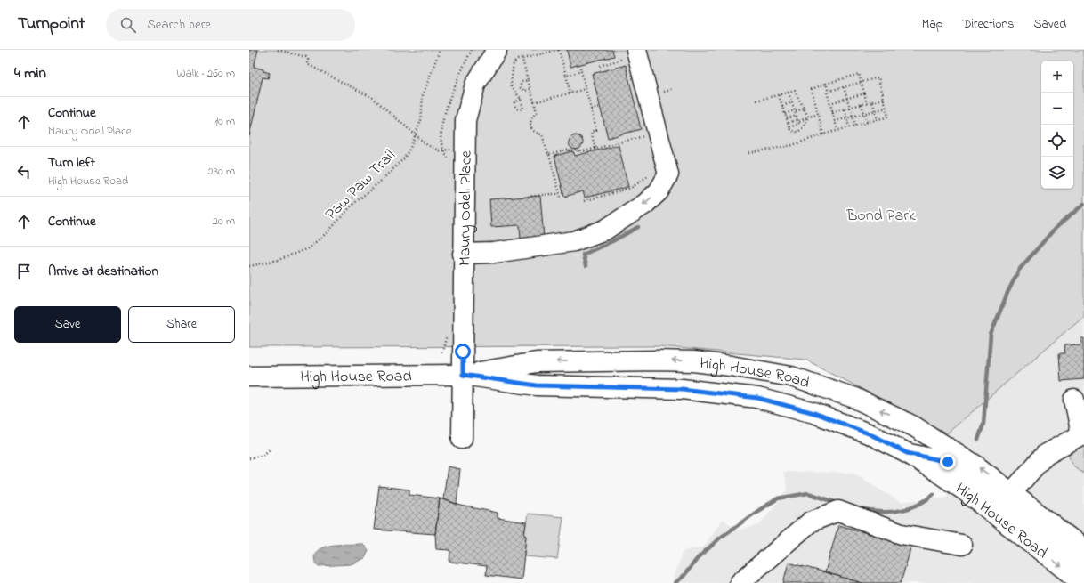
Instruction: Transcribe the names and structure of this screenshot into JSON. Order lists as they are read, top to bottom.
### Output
{
  "streets": {
    "main road": ["Maury Odell Place", "High House Road"],
    "path": ["Paw Paw Trail"]
  },
  "crossings": [
    ["Maury Odell Place", "High House Road"]
  ],
  "parks": ["Bond Park"],
  "page": {
    "header": "Turnpoint",
    "search": "Search here",
    "nav": ["Map", "Directions", "Saved"],
    "heading": ["4 min", "Walk · 260 m"],
    "map_buttons": ["+", "−"],
    "list": [
      ["Continue", "Maury Odell Place", "10 m"],
      ["Turn left", "High House Road", "230 m"],
      ["Continue", "20 m"],
      "Arrive at destination"
    ],
    "buttons": ["Save", "Share"]
  }
}
